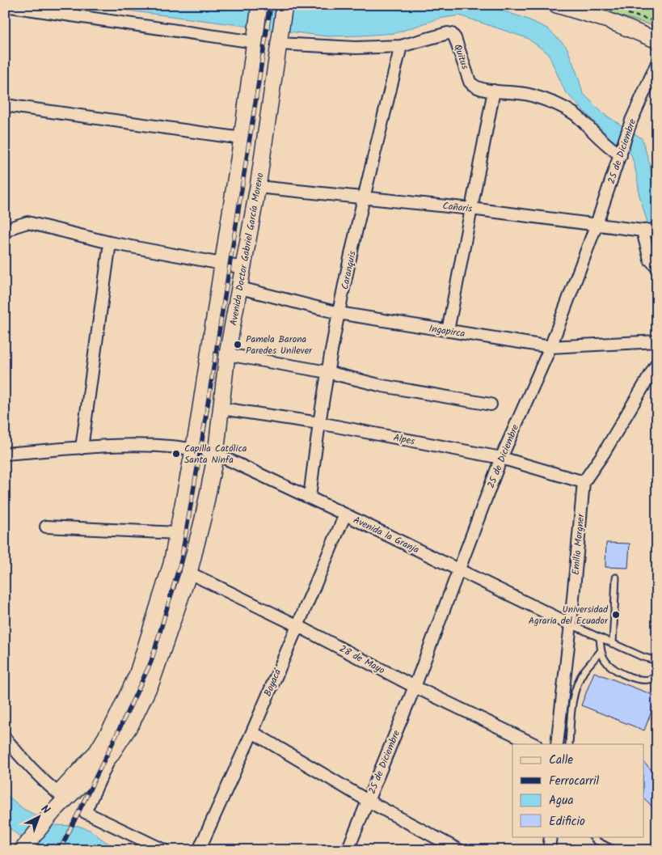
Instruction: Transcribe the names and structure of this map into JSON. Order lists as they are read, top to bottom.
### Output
{
  "streets": {
    "main road": ["Avenida Doctor Gabriel García Moreno"],
    "street": [
      "Quitus",
      "25 de Diciembre",
      "Cañaris",
      "Caranquis",
      "Ingapirca",
      "Alpes",
      "Avenida la Granja",
      "Emilio Morgner",
      "28 de Mayo",
      "Boyacá"
    ]
  },
  "crossings": [
    ["Quitus", "25 de Diciembre"],
    ["Quitus", "Avenida Doctor Gabriel García Moreno"],
    ["Quitus", "Caranquis"],
    ["25 de Diciembre", "Cañaris"],
    ["25 de Diciembre", "Ingapirca"],
    ["25 de Diciembre", "Alpes"],
    ["25 de Diciembre", "Avenida la Granja"],
    ["25 de Diciembre", "28 de Mayo"],
    ["Cañaris", "Avenida Doctor Gabriel García Moreno"],
    ["Cañaris", "Caranquis"],
    ["Avenida Doctor Gabriel García Moreno", "Ingapirca"],
    ["Avenida Doctor Gabriel García Moreno", "Alpes"],
    ["Avenida Doctor Gabriel García Moreno", "Avenida la Granja"],
    ["Avenida Doctor Gabriel García Moreno", "28 de Mayo"],
    ["Caranquis", "Ingapirca"],
    ["Caranquis", "Alpes"],
    ["Caranquis", "Avenida la Granja"],
    ["Alpes", "Emilio Morgner"],
    ["Avenida la Granja", "Emilio Morgner"],
    ["Avenida la Granja", "Boyacá"],
    ["28 de Mayo", "Boyacá"]
  ],
  "places": ["Pamela Barona Paredes Unilever", "Capilla Católica Santa Ninfa", "Universidad Agraria del Ecuador"],
  "legend": [
    "Calle",
    "Ferrocarril",
    "Agua",
    "Edificio"
  ],
  "north": "top right"
}
